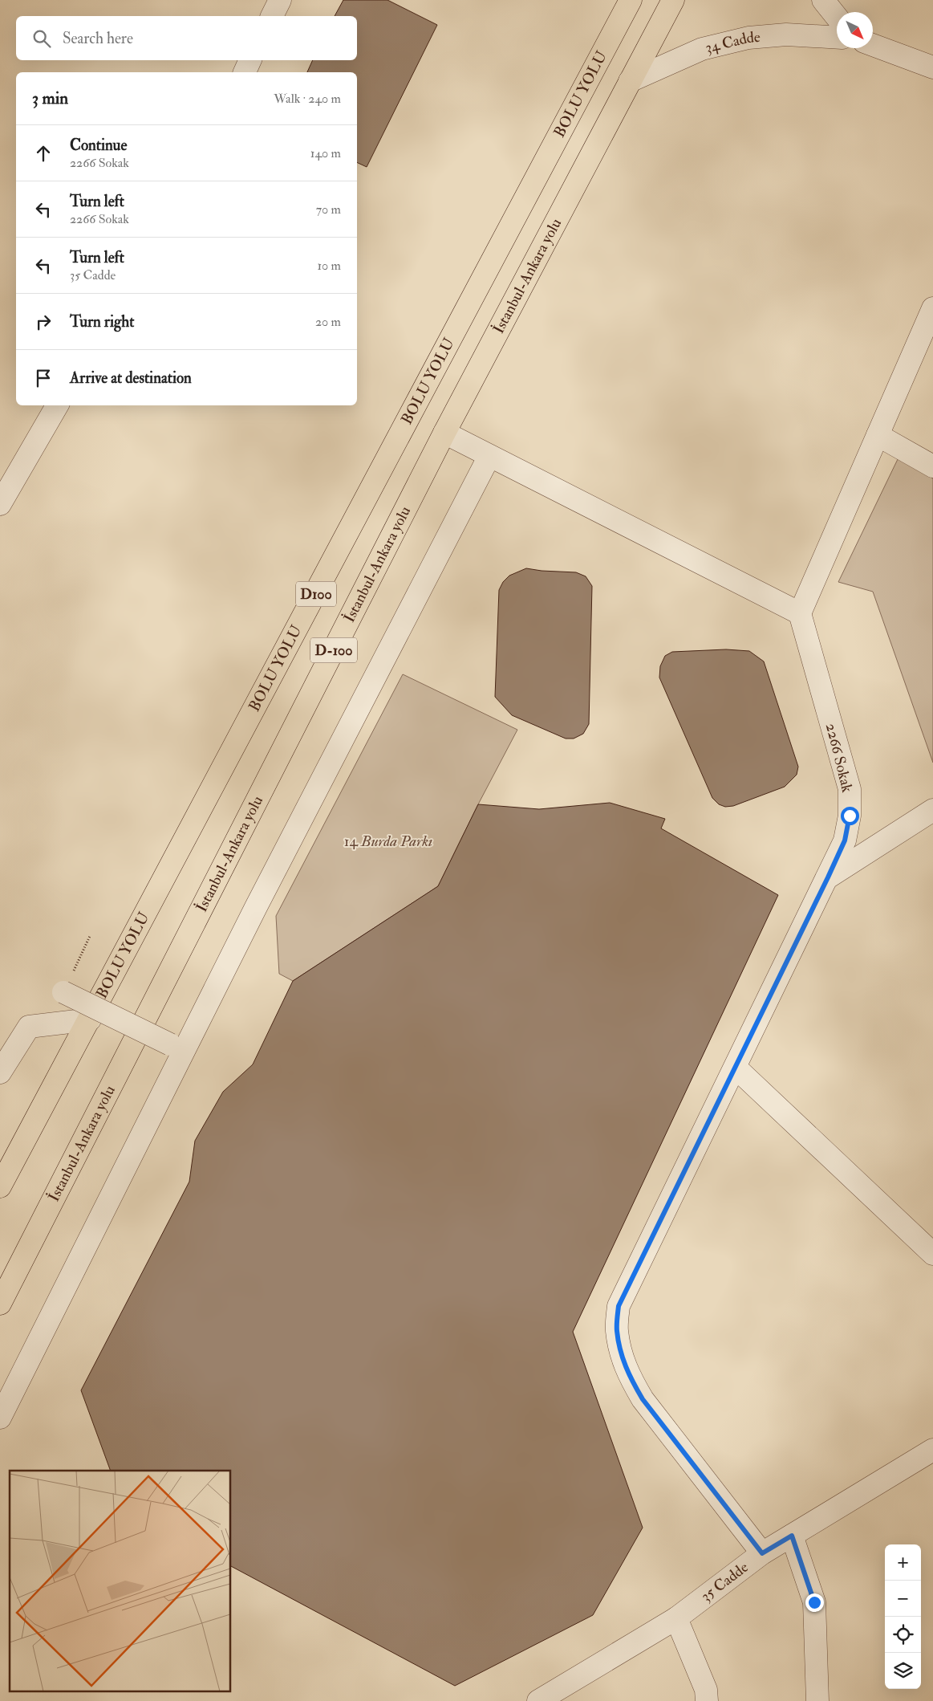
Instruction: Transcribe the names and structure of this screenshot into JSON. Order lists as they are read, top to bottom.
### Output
{
  "streets": {
    "highway": [
      "BOLU YOLU",
      "İstanbul-Ankara yolu",
      "D100",
      "D-100"
    ],
    "street": ["34 Cadde", "2266 Sokak", "35 Cadde"]
  },
  "crossings": [
    ["34 Cadde", "İstanbul-Ankara yolu"],
    ["2266 Sokak", "35 Cadde"]
  ],
  "parks": ["14 Burda Parkı"],
  "north": "bottom right",
  "page": {
    "search": "Search here",
    "heading": ["3 min", "Walk · 240 m"],
    "list": [
      ["Continue", "2266 Sokak", "140 m"],
      ["Turn left", "2266 Sokak", "70 m"],
      ["Turn left", "35 Cadde", "10 m"],
      ["Turn right", "20 m"],
      "Arrive at destination"
    ],
    "map_buttons": ["+", "−"]
  }
}
